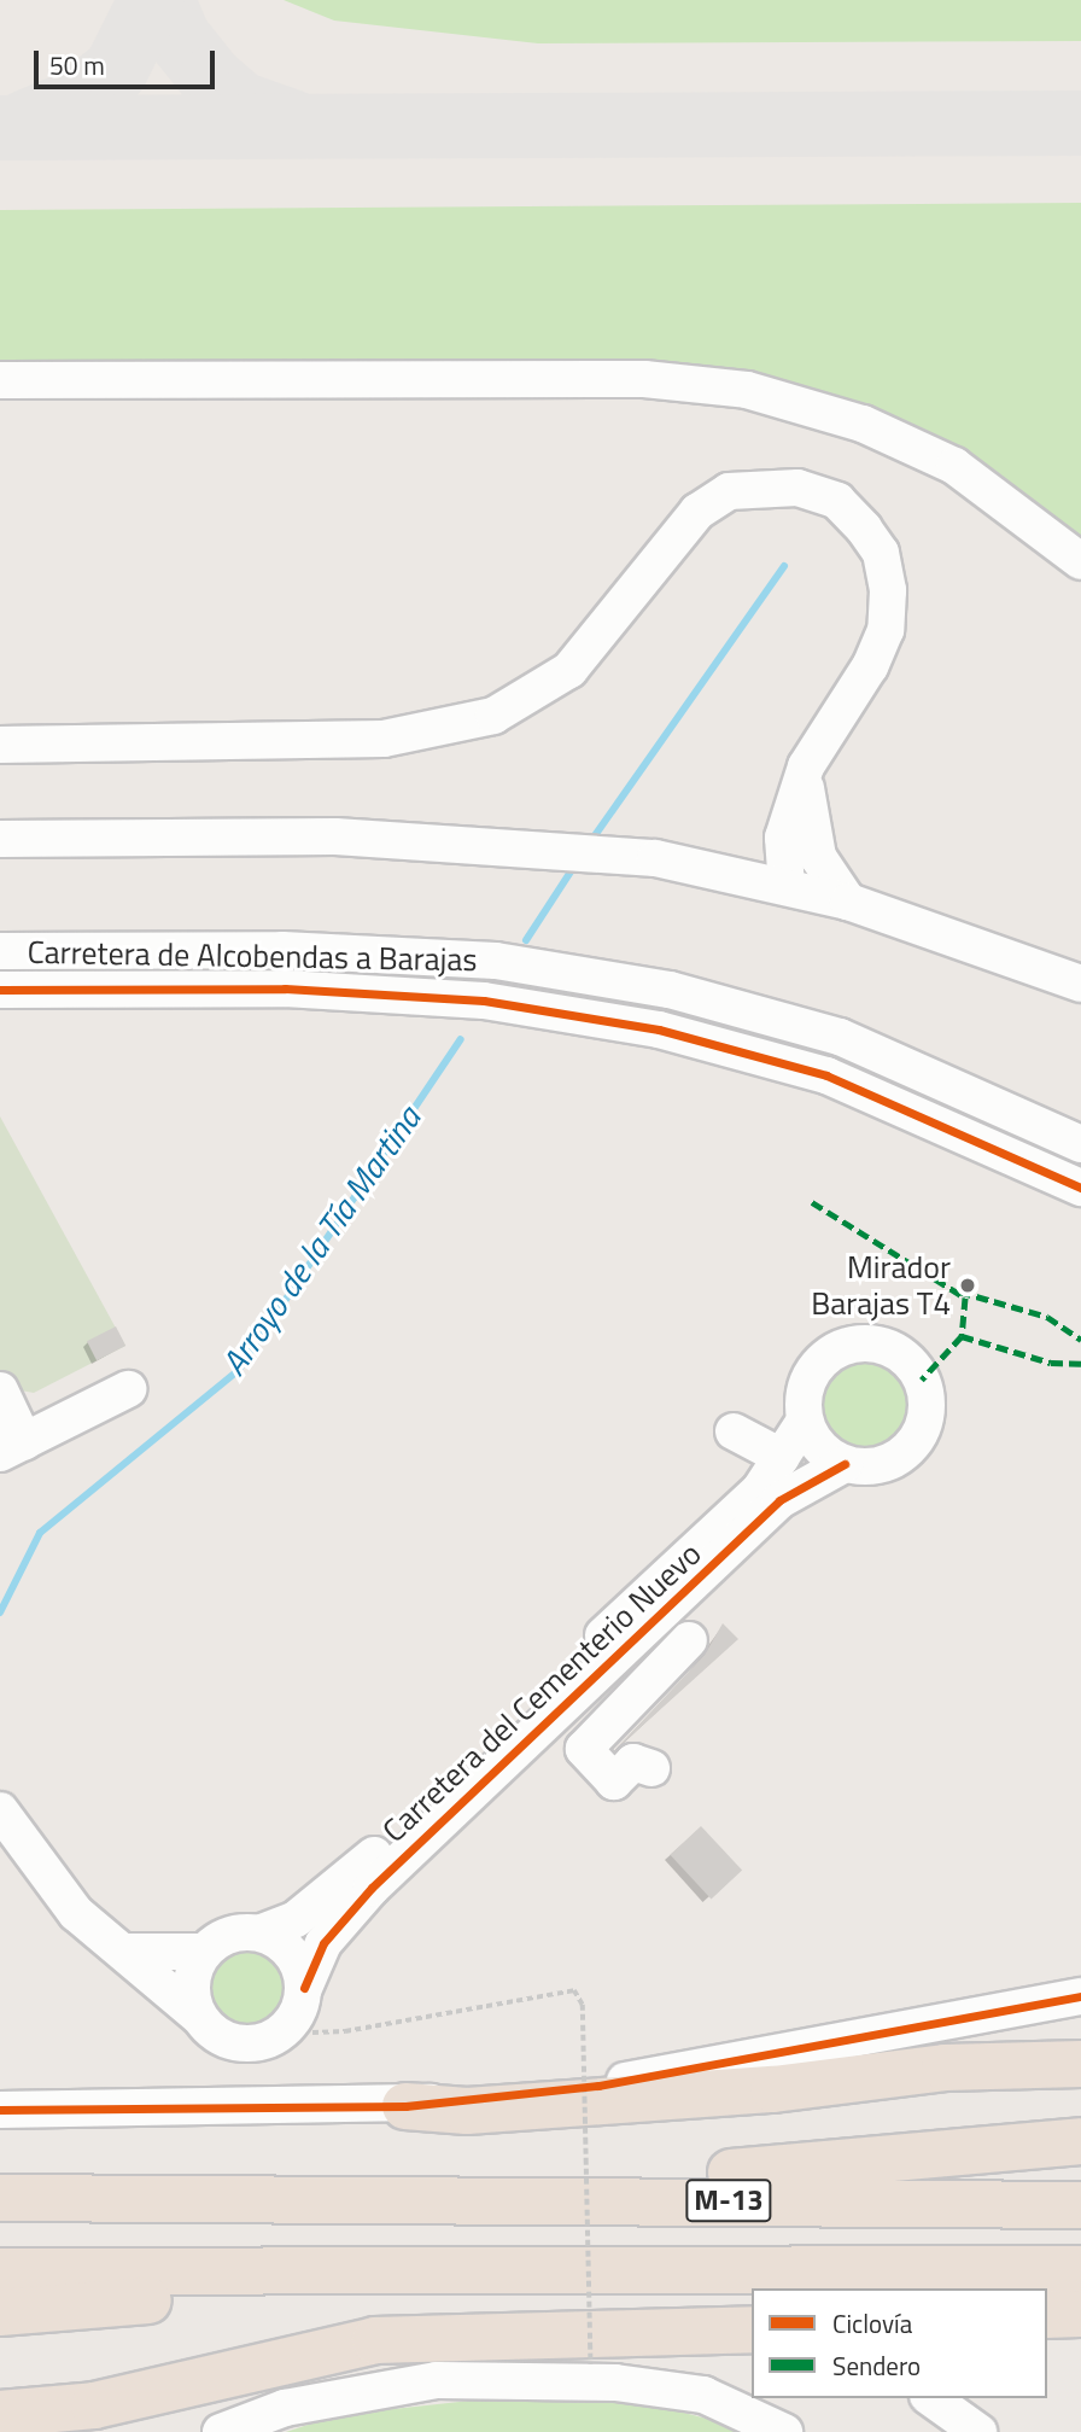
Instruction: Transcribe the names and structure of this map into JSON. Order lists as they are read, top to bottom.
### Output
{
  "streets": {
    "highway": ["M-13"],
    "street": ["Carretera de Alcobendas a Barajas", "Carretera del Cementerio Nuevo"]
  },
  "water": ["Arroyo de la Tía Martina"],
  "places": ["Mirador Barajas T4"],
  "legend": ["Ciclovía", "Sendero"],
  "scale_bar": "50 m"
}
